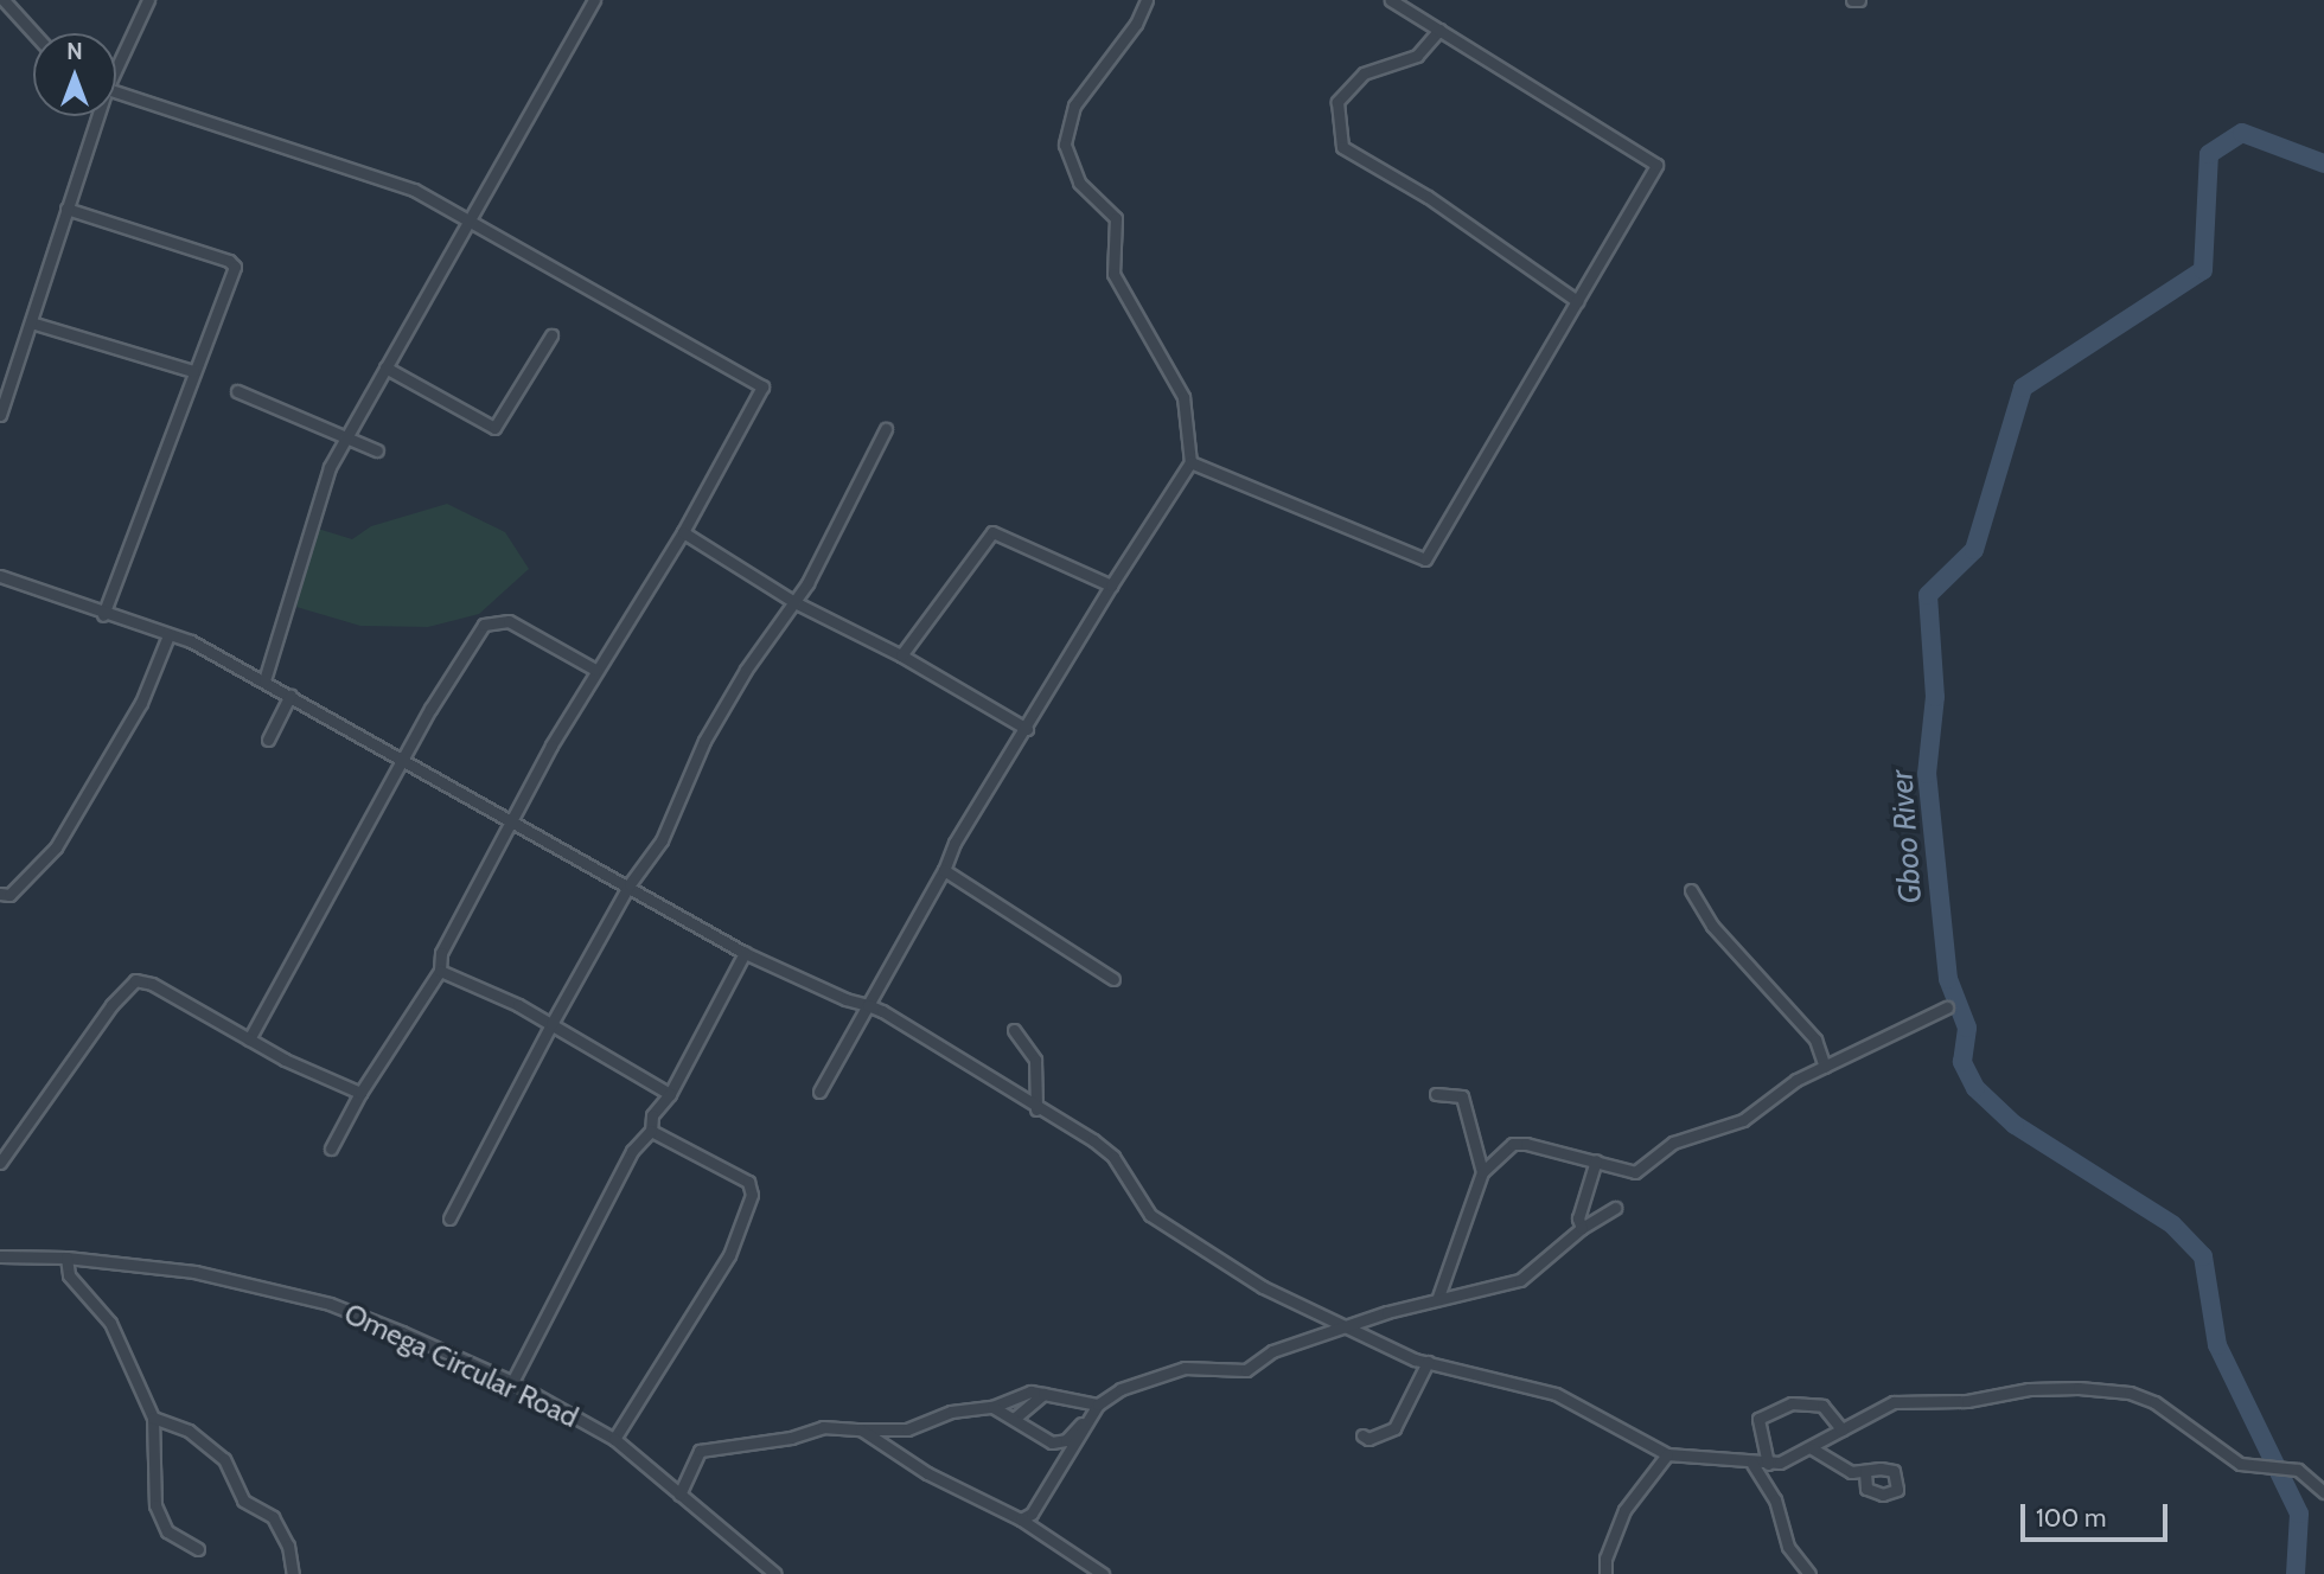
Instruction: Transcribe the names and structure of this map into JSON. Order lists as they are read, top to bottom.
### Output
{
  "streets": {
    "street": ["Omega Circular Road"]
  },
  "water": ["Gboo River"],
  "scale_bar": "100 m",
  "north": "top"
}
